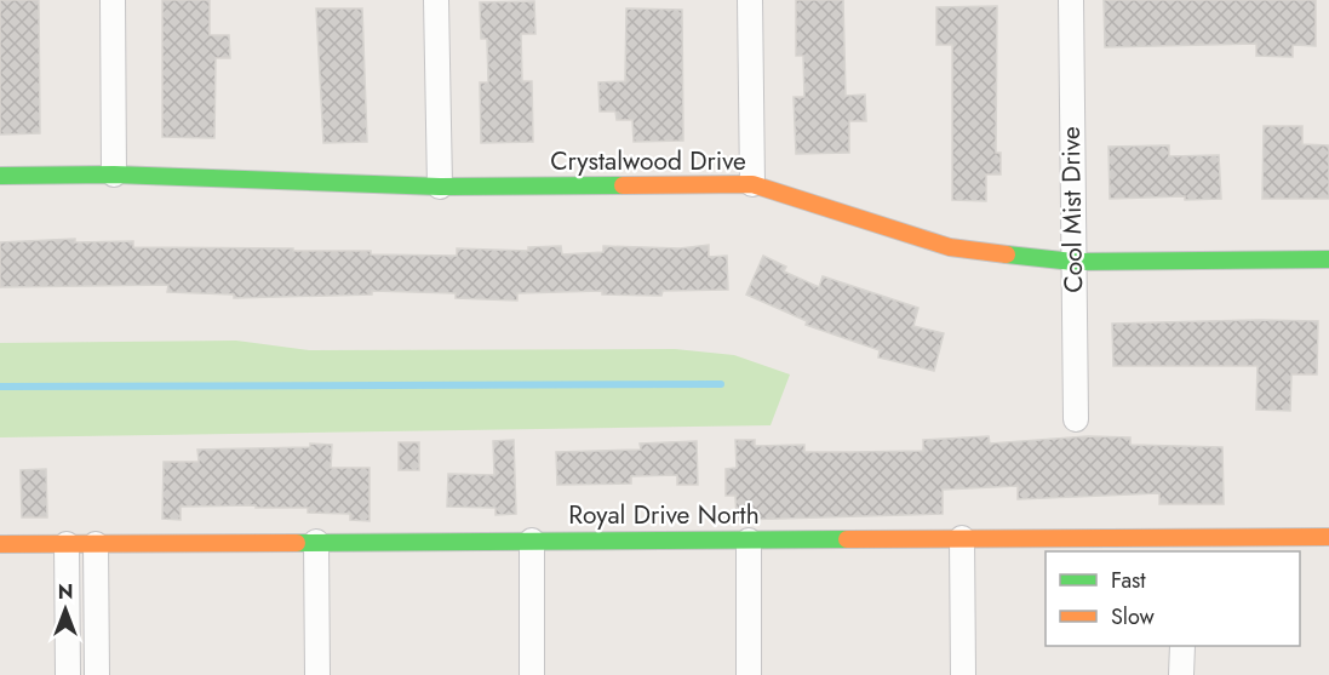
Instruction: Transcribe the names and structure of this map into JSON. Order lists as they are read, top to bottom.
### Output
{
  "streets": {
    "street": ["Crystalwood Drive", "Cool Mist Drive", "Royal Drive North"]
  },
  "crossings": [
    ["Crystalwood Drive", "Cool Mist Drive"]
  ],
  "legend": ["Fast", "Slow"],
  "north": "top"
}
